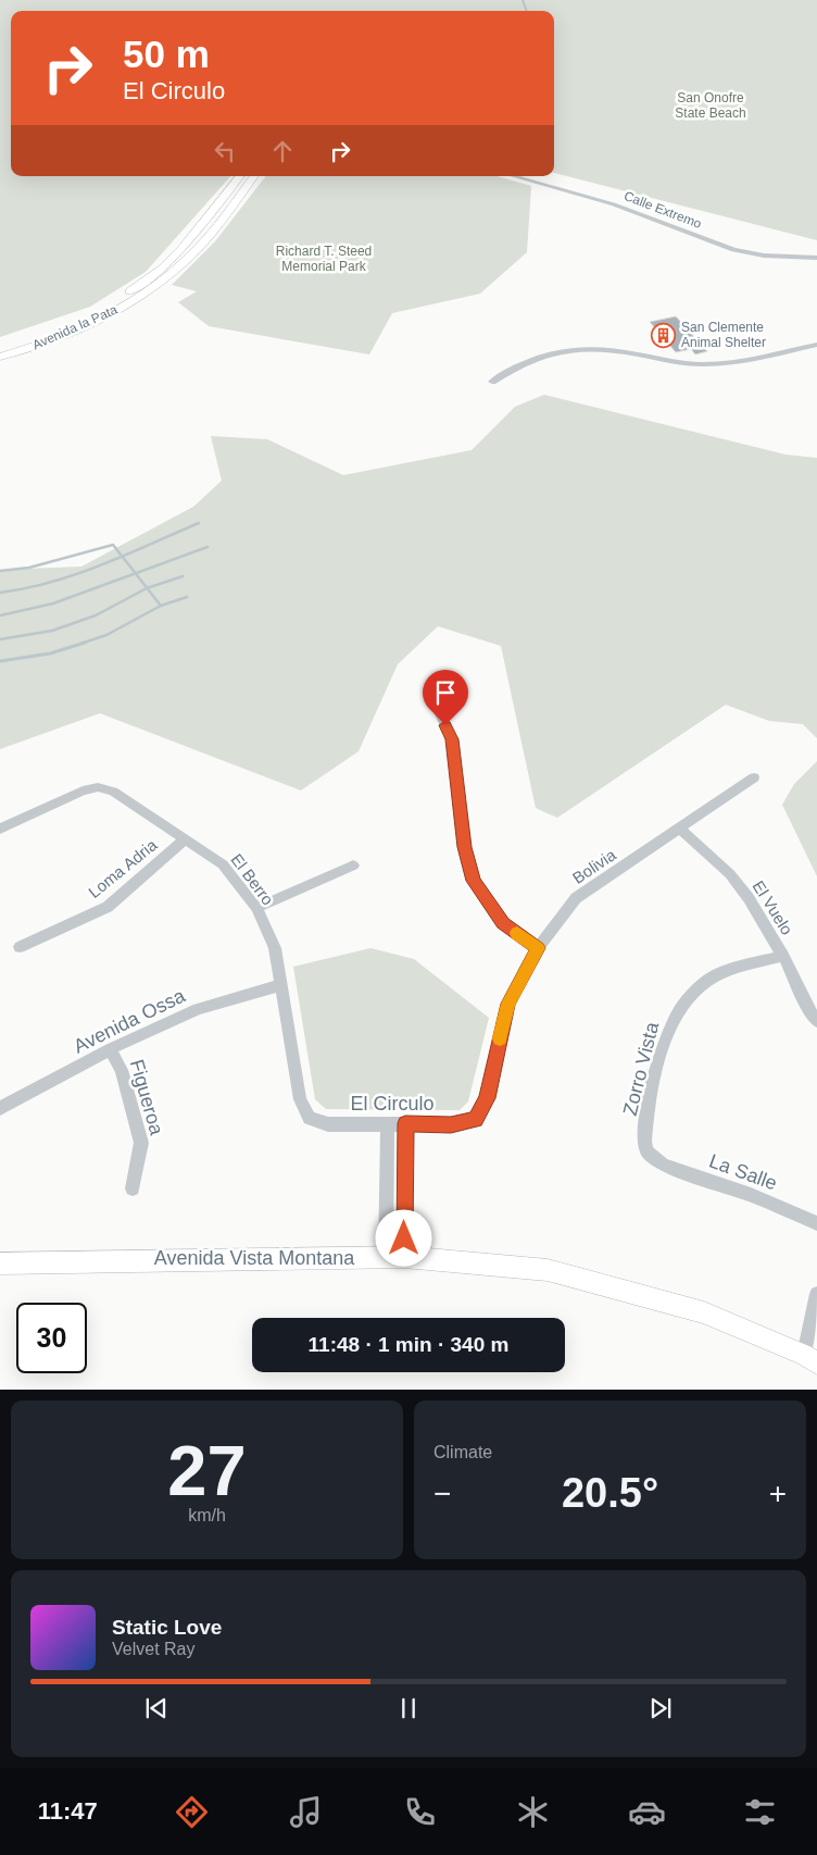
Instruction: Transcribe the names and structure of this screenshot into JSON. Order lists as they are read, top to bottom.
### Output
{
  "streets": {
    "main road": ["Avenida la Pata", "Avenida Vista Montana"],
    "street": [
      "Calle Extremo",
      "Bolivia",
      "Loma Adria",
      "El Berro",
      "El Vuelo",
      "Avenida Ossa",
      "Zorro Vista",
      "Figueroa",
      "El Circulo",
      "La Salle"
    ]
  },
  "crossings": [
    ["Bolivia", "El Vuelo"],
    ["Bolivia", "El Circulo"],
    ["Loma Adria", "El Berro"],
    ["El Berro", "Avenida Ossa"],
    ["El Berro", "El Circulo"],
    ["El Vuelo", "Zorro Vista"],
    ["Avenida Ossa", "Figueroa"],
    ["Zorro Vista", "La Salle"]
  ],
  "parks": ["San Onofre State Beach", "Richard T. Steed Memorial Park"],
  "places": {
    "building": ["San Clemente Animal Shelter"]
  },
  "page": {
    "turn": ["50 m", "El Circulo"],
    "limit": "30",
    "trip": "11:48 · 1 min · 340 m",
    "tile": [
      ["27", "km/h"],
      "Climate"
    ],
    "heat": ["−", "20.5°", "+"],
    "song": ["Static Love", "Velvet Ray"],
    "tabs": "11:47"
  }
}
